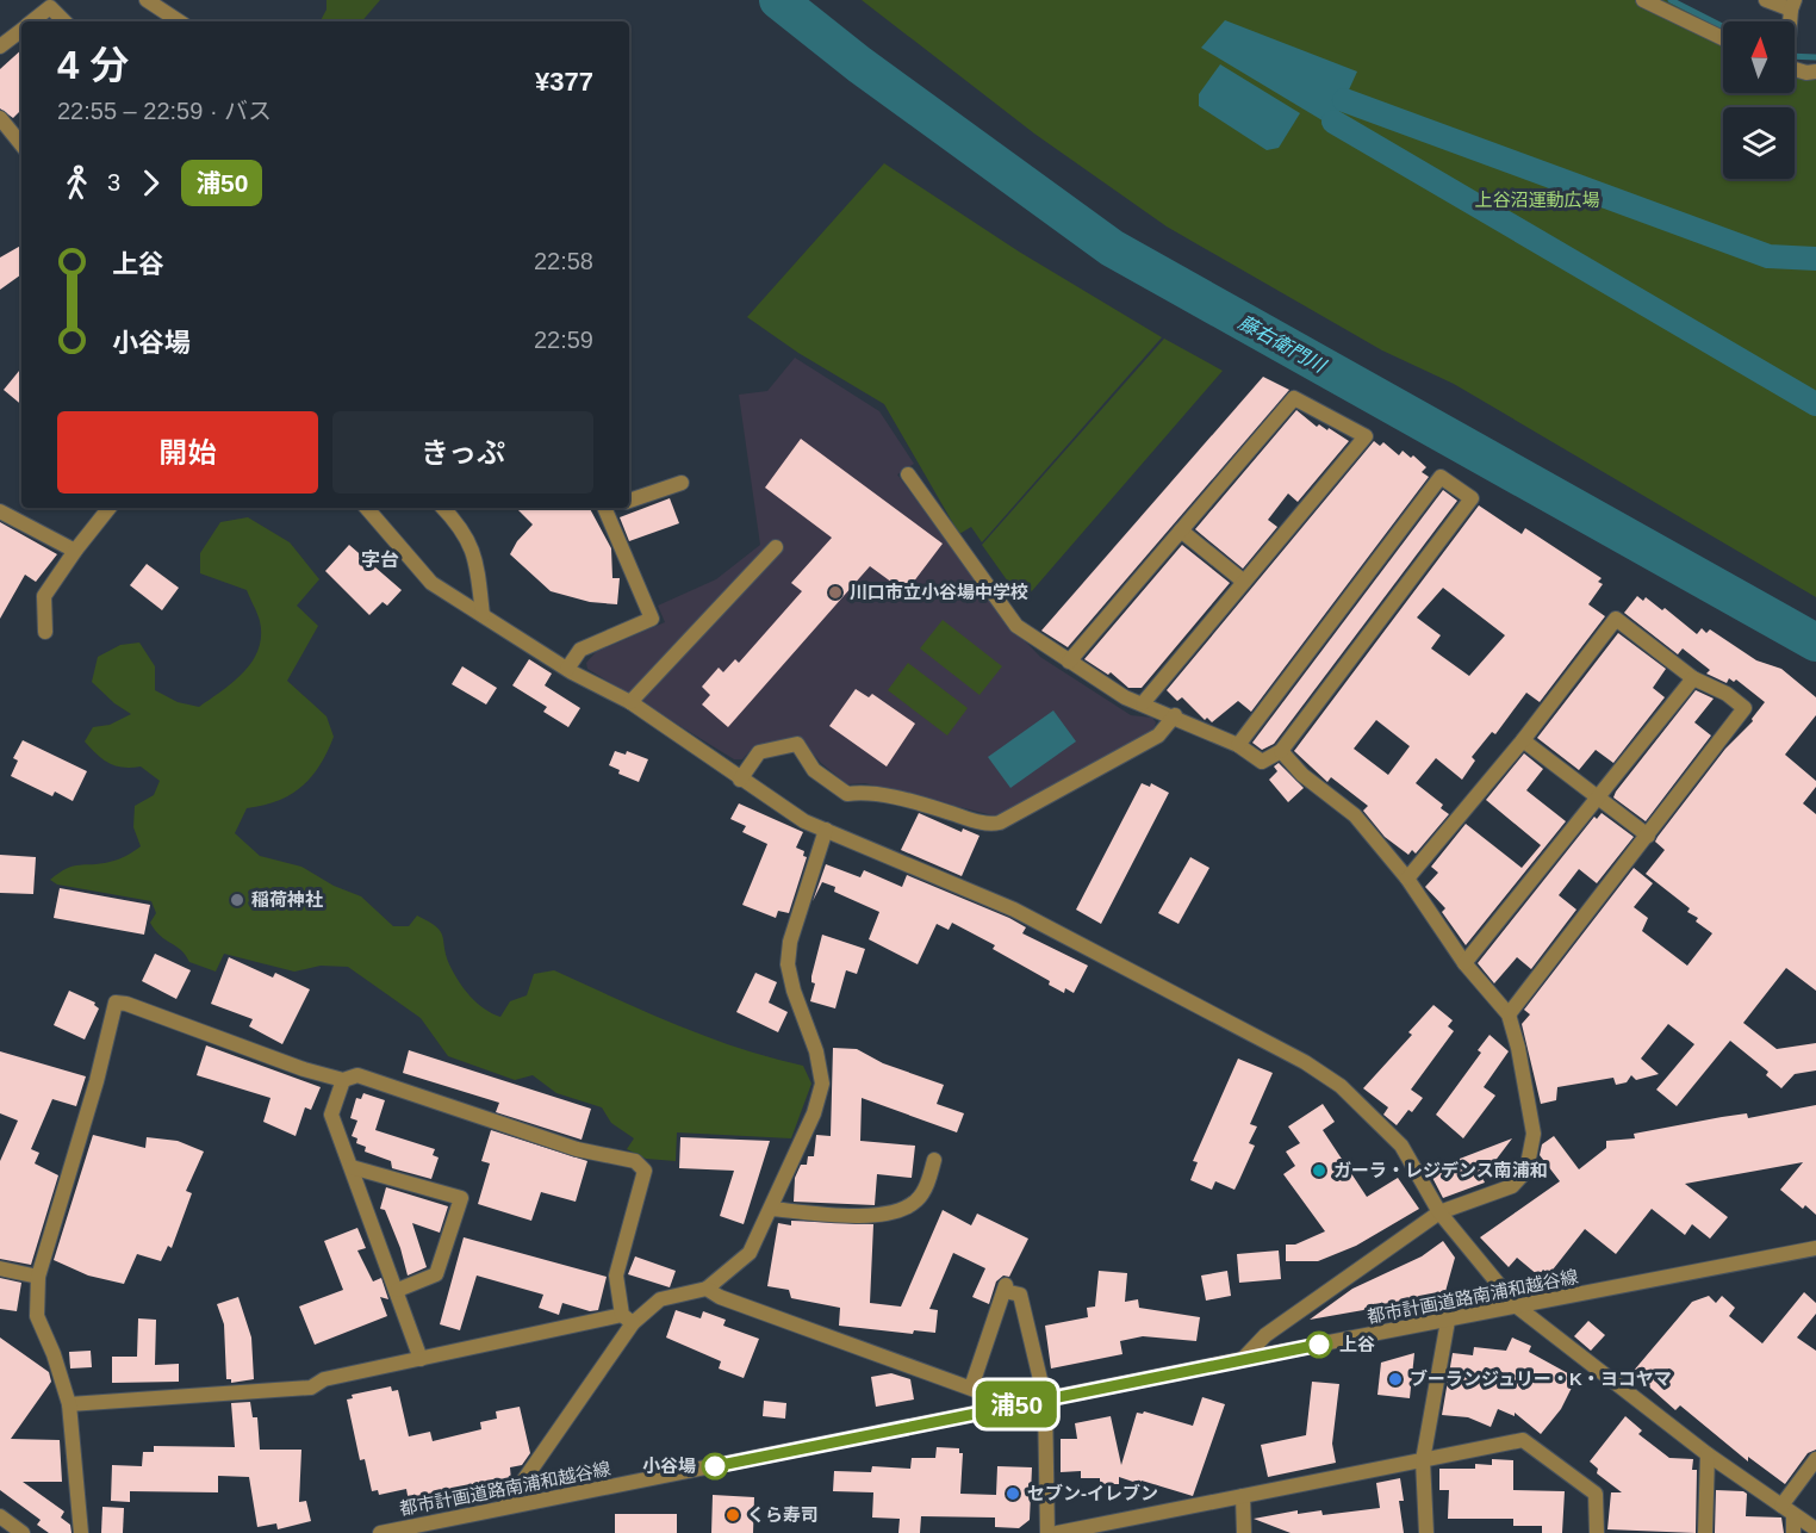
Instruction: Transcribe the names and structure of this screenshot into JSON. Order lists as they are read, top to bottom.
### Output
{
  "streets": {
    "street": ["都市計画道路南浦和越谷線"]
  },
  "districts": ["字台"],
  "water": ["藤右衛門川"],
  "parks": ["上谷沼運動広場"],
  "places": [
    "川口市立小谷場中学校",
    "稲荷神社",
    "ガーラ・レジデンス南浦和",
    "上谷",
    "ブーランジュリー・K・ヨコヤマ",
    "小谷場",
    "セブン-イレブン",
    "くら寿司"
  ],
  "lines": ["bus line 浦50"],
  "north": "top",
  "page": {
    "on_map": "浦50",
    "heading": ["4 分", "22:55 – 22:59 · バス", "¥377"],
    "legs": ["3", "浦50"],
    "list": [
      {
        "name": "上谷",
        "value": "22:58"
      },
      {
        "name": "小谷場",
        "value": "22:59"
      }
    ],
    "buttons": ["開始", "きっぷ"]
  }
}
